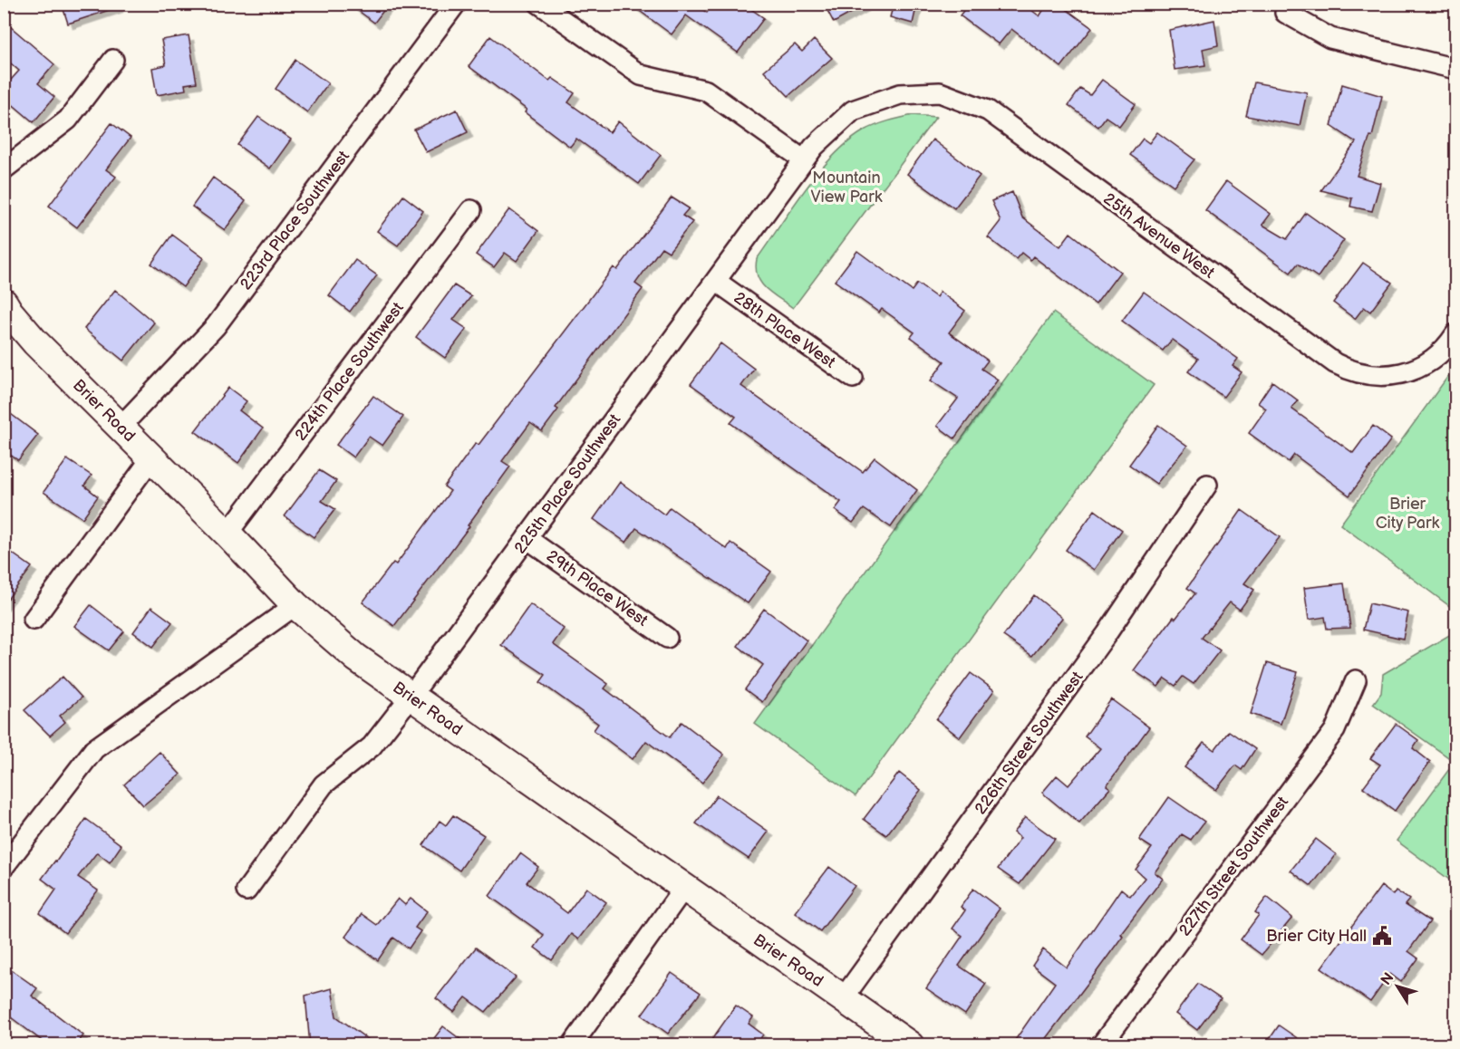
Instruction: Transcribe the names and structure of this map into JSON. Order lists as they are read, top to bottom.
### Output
{
  "streets": {
    "main road": ["Brier Road"],
    "street": [
      "223rd Place Southwest",
      "25th Avenue West",
      "28th Place West",
      "224th Place Southwest",
      "225th Place Southwest",
      "29th Place West",
      "226th Street Southwest",
      "227th Street Southwest"
    ]
  },
  "crossings": [
    ["223rd Place Southwest", "Brier Road"],
    ["25th Avenue West", "225th Place Southwest"],
    ["28th Place West", "225th Place Southwest"],
    ["224th Place Southwest", "Brier Road"],
    ["Brier Road", "225th Place Southwest"],
    ["Brier Road", "226th Street Southwest"],
    ["225th Place Southwest", "29th Place West"]
  ],
  "parks": ["Mountain View Park", "Brier City Park"],
  "places": {
    "public building": ["Brier City Hall"]
  },
  "north": "top left"
}
